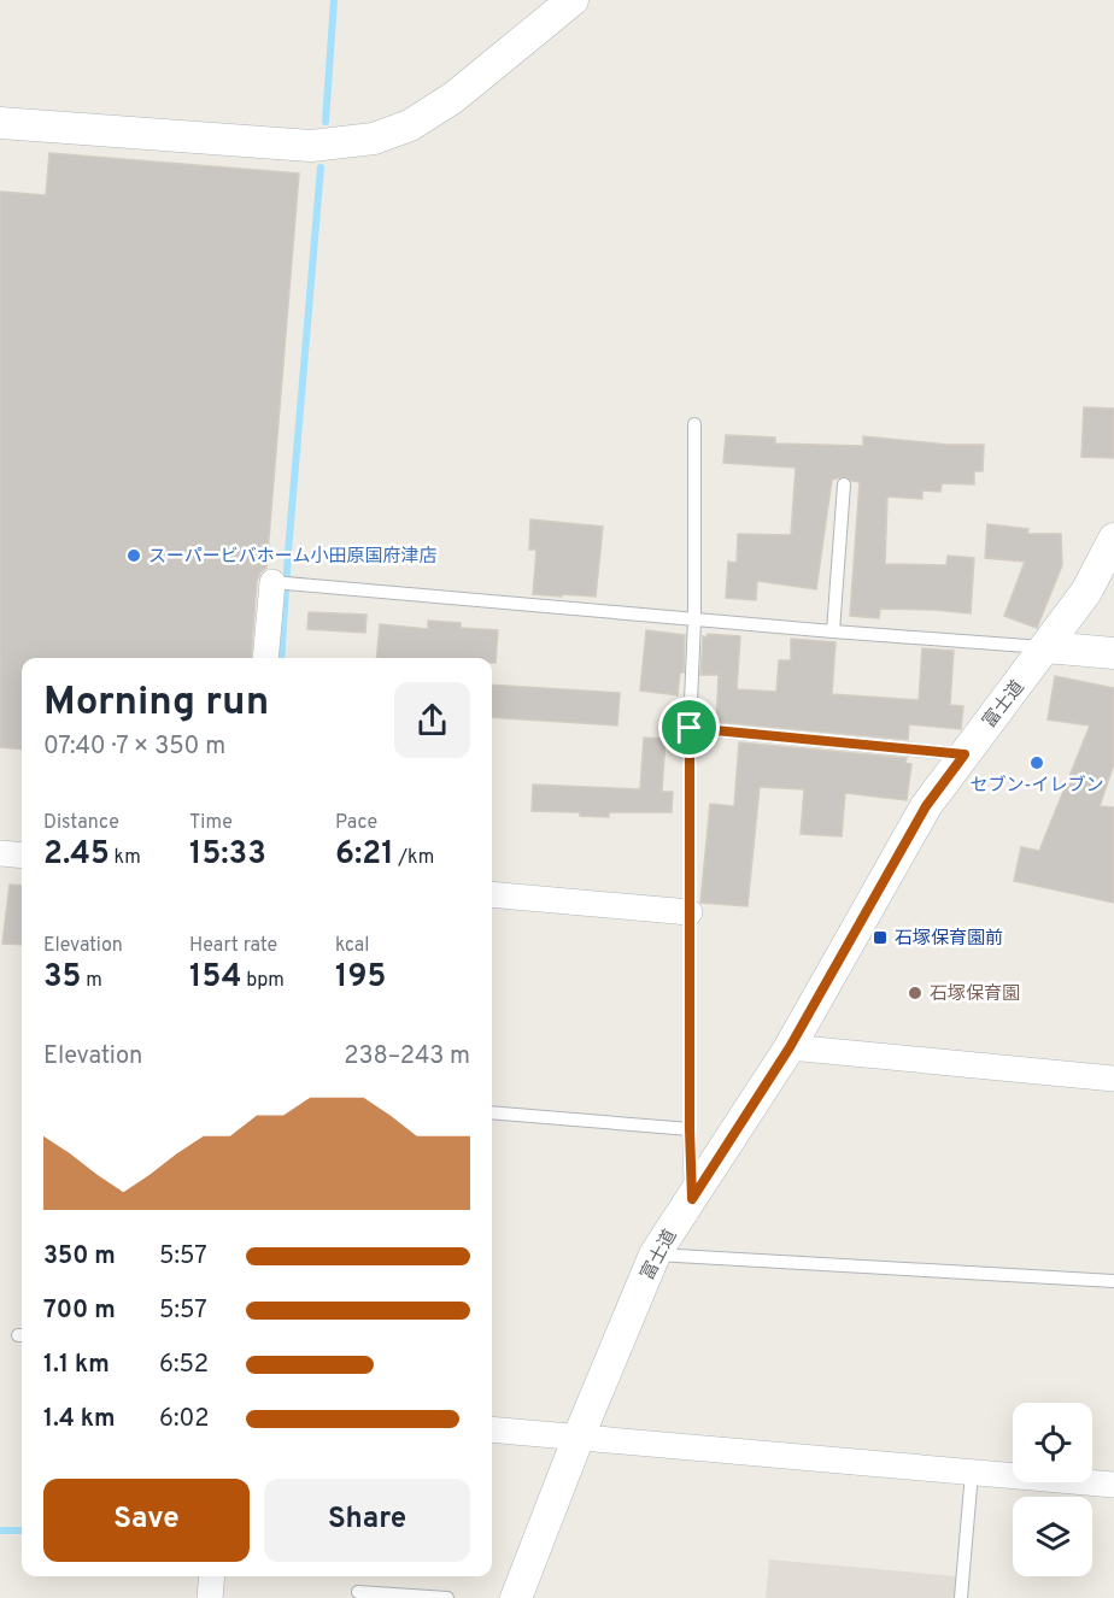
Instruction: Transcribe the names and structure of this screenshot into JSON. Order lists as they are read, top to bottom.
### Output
{
  "streets": {
    "street": ["富士道"]
  },
  "places": {
    "other": ["スーパービバホーム小田原国府津店", "セブン-イレブン", "石塚保育園"],
    "transit": ["石塚保育園前"]
  },
  "page": {
    "heading": ["Morning run", "07:40 · 7 × 350 m"],
    "stats": [
      ["Distance", "2.45 km"],
      ["Time", "15:33"],
      ["Pace", "6:21 /km"],
      ["Elevation", "35 m"],
      ["Heart rate", "154 bpm"],
      ["kcal", "195"]
    ],
    "chart": ["Elevation", "238–243 m"],
    "list": [
      {
        "name": "350 m",
        "note": "5:57"
      },
      {
        "name": "700 m",
        "note": "5:57"
      },
      {
        "name": "1.1 km",
        "note": "6:52"
      },
      {
        "name": "1.4 km",
        "note": "6:02"
      }
    ],
    "buttons": ["Save", "Share"]
  }
}
